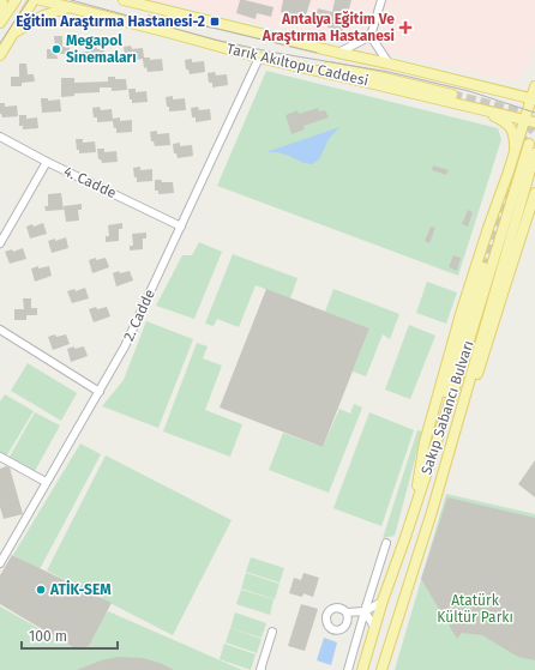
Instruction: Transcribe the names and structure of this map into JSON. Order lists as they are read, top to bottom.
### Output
{
  "streets": {
    "main road": ["Tarık Akıltopu Caddesi", "Sakıp Sabancı Bulvarı"],
    "street": ["4. Cadde", "2. Cadde"]
  },
  "crossings": [
    ["Tarık Akıltopu Caddesi", "2. Cadde"],
    ["4. Cadde", "2. Cadde"]
  ],
  "parks": ["Atatürk Kültür Parkı"],
  "places": {
    "transit": ["Eğitim Araştırma Hastanesi-2"],
    "health": ["Antalya Eğitim Ve Araştırma Hastanesi"],
    "other": ["Megapol Sinemaları", "ATİK-SEM"]
  },
  "scale_bar": "100 m"
}
